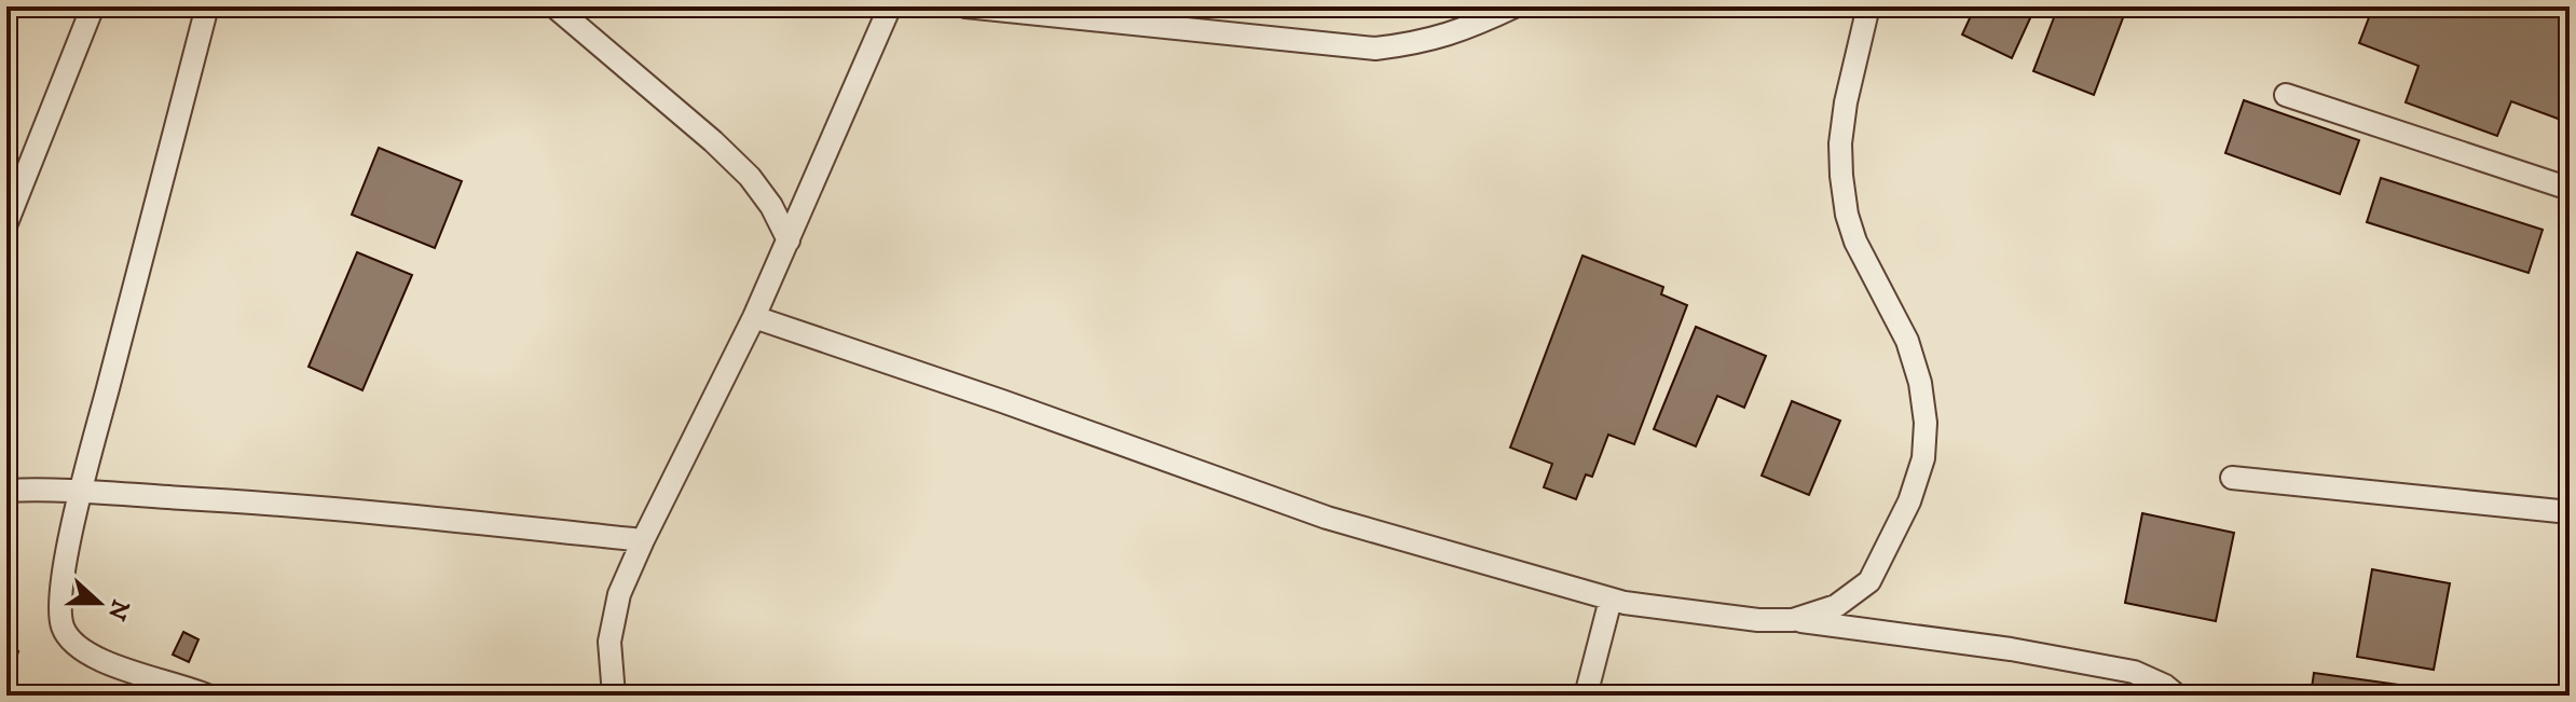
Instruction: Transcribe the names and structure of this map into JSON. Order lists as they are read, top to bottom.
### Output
{
  "north": "right"
}
